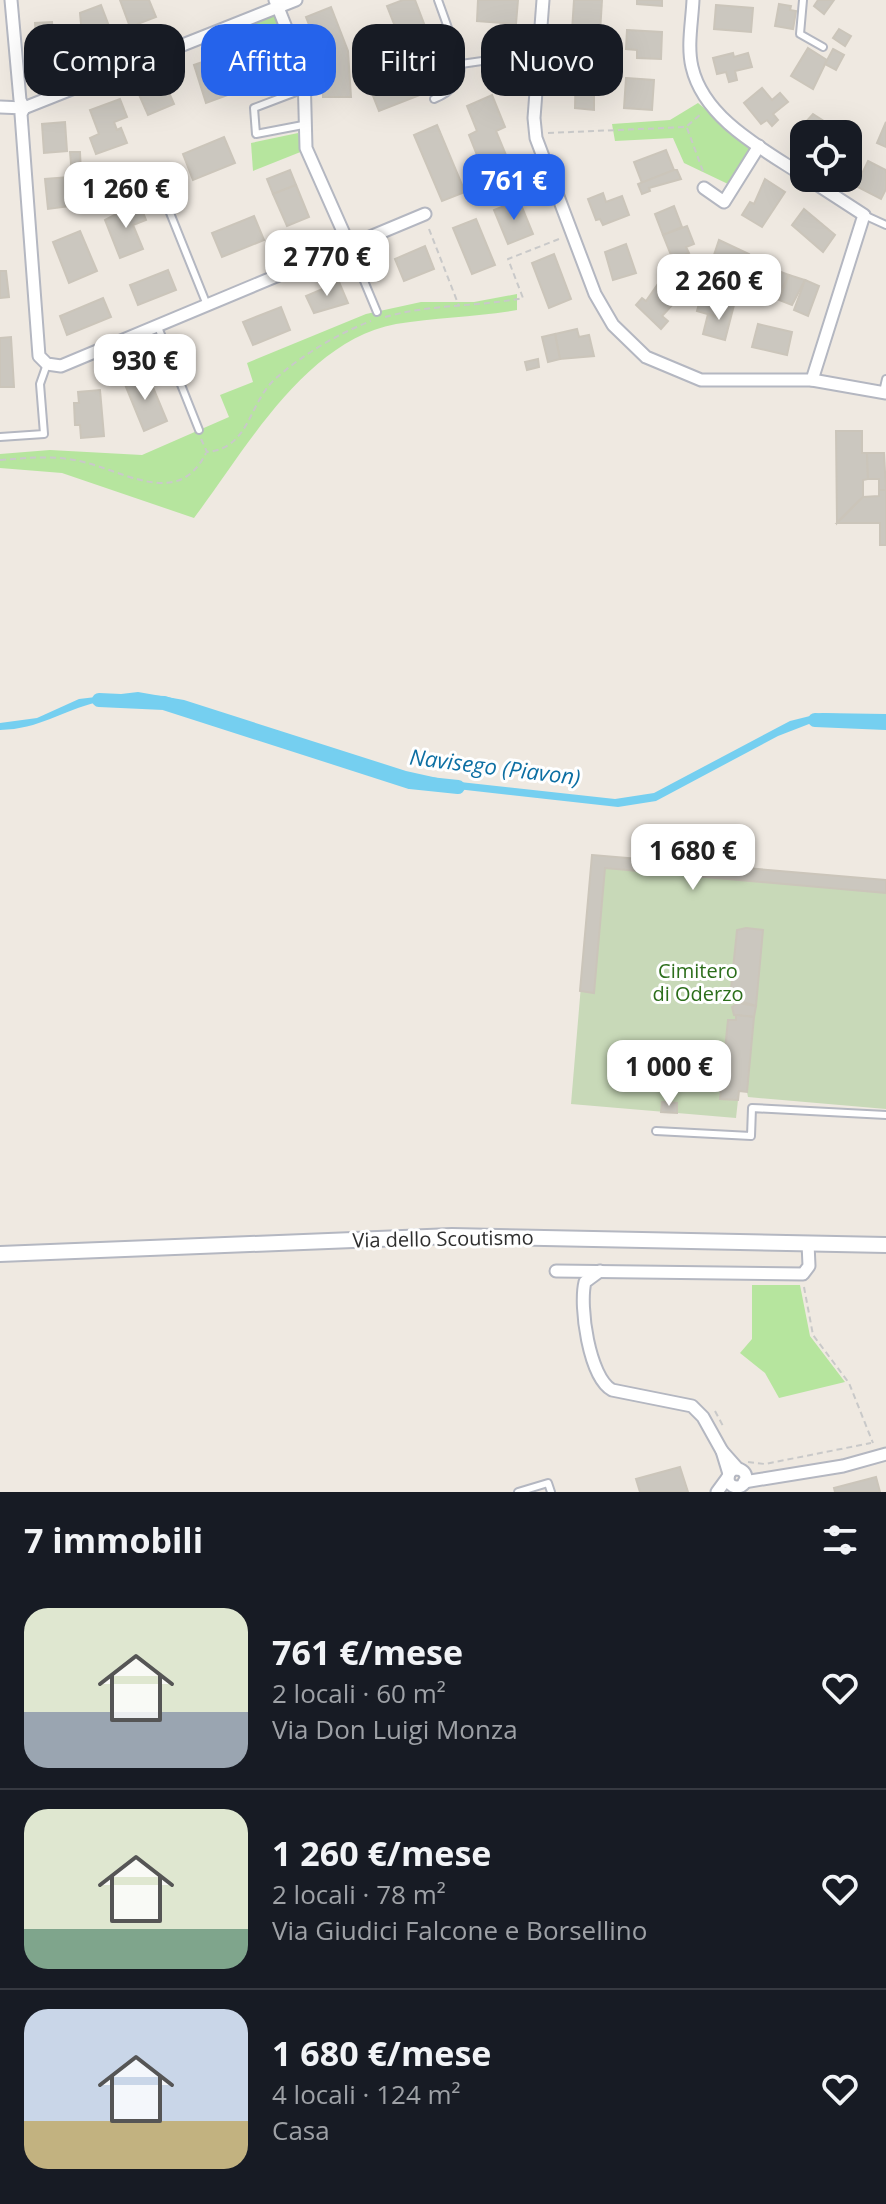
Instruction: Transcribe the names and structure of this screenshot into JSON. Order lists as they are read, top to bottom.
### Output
{
  "streets": {
    "street": ["Via dello Scoutismo"]
  },
  "water": ["Navisego (Piavon)"],
  "parks": ["Cimitero di Oderzo"],
  "page": {
    "chip": [
      "Compra",
      "Affitta",
      "Filtri",
      "Nuovo"
    ],
    "price": [
      "761 €",
      "1 260 €",
      "2 770 €",
      "2 260 €",
      "930 €",
      "1 680 €",
      "1 000 €"
    ],
    "heading": "7 immobili",
    "list": [
      {
        "name": "761 €/mese",
        "note": "2 locali · 60 m² · Via Don Luigi Monza"
      },
      {
        "name": "1 260 €/mese",
        "note": "2 locali · 78 m² · Via Giudici Falcone e Borsellino"
      },
      {
        "name": "1 680 €/mese",
        "note": "4 locali · 124 m² · Casa"
      }
    ]
  }
}
